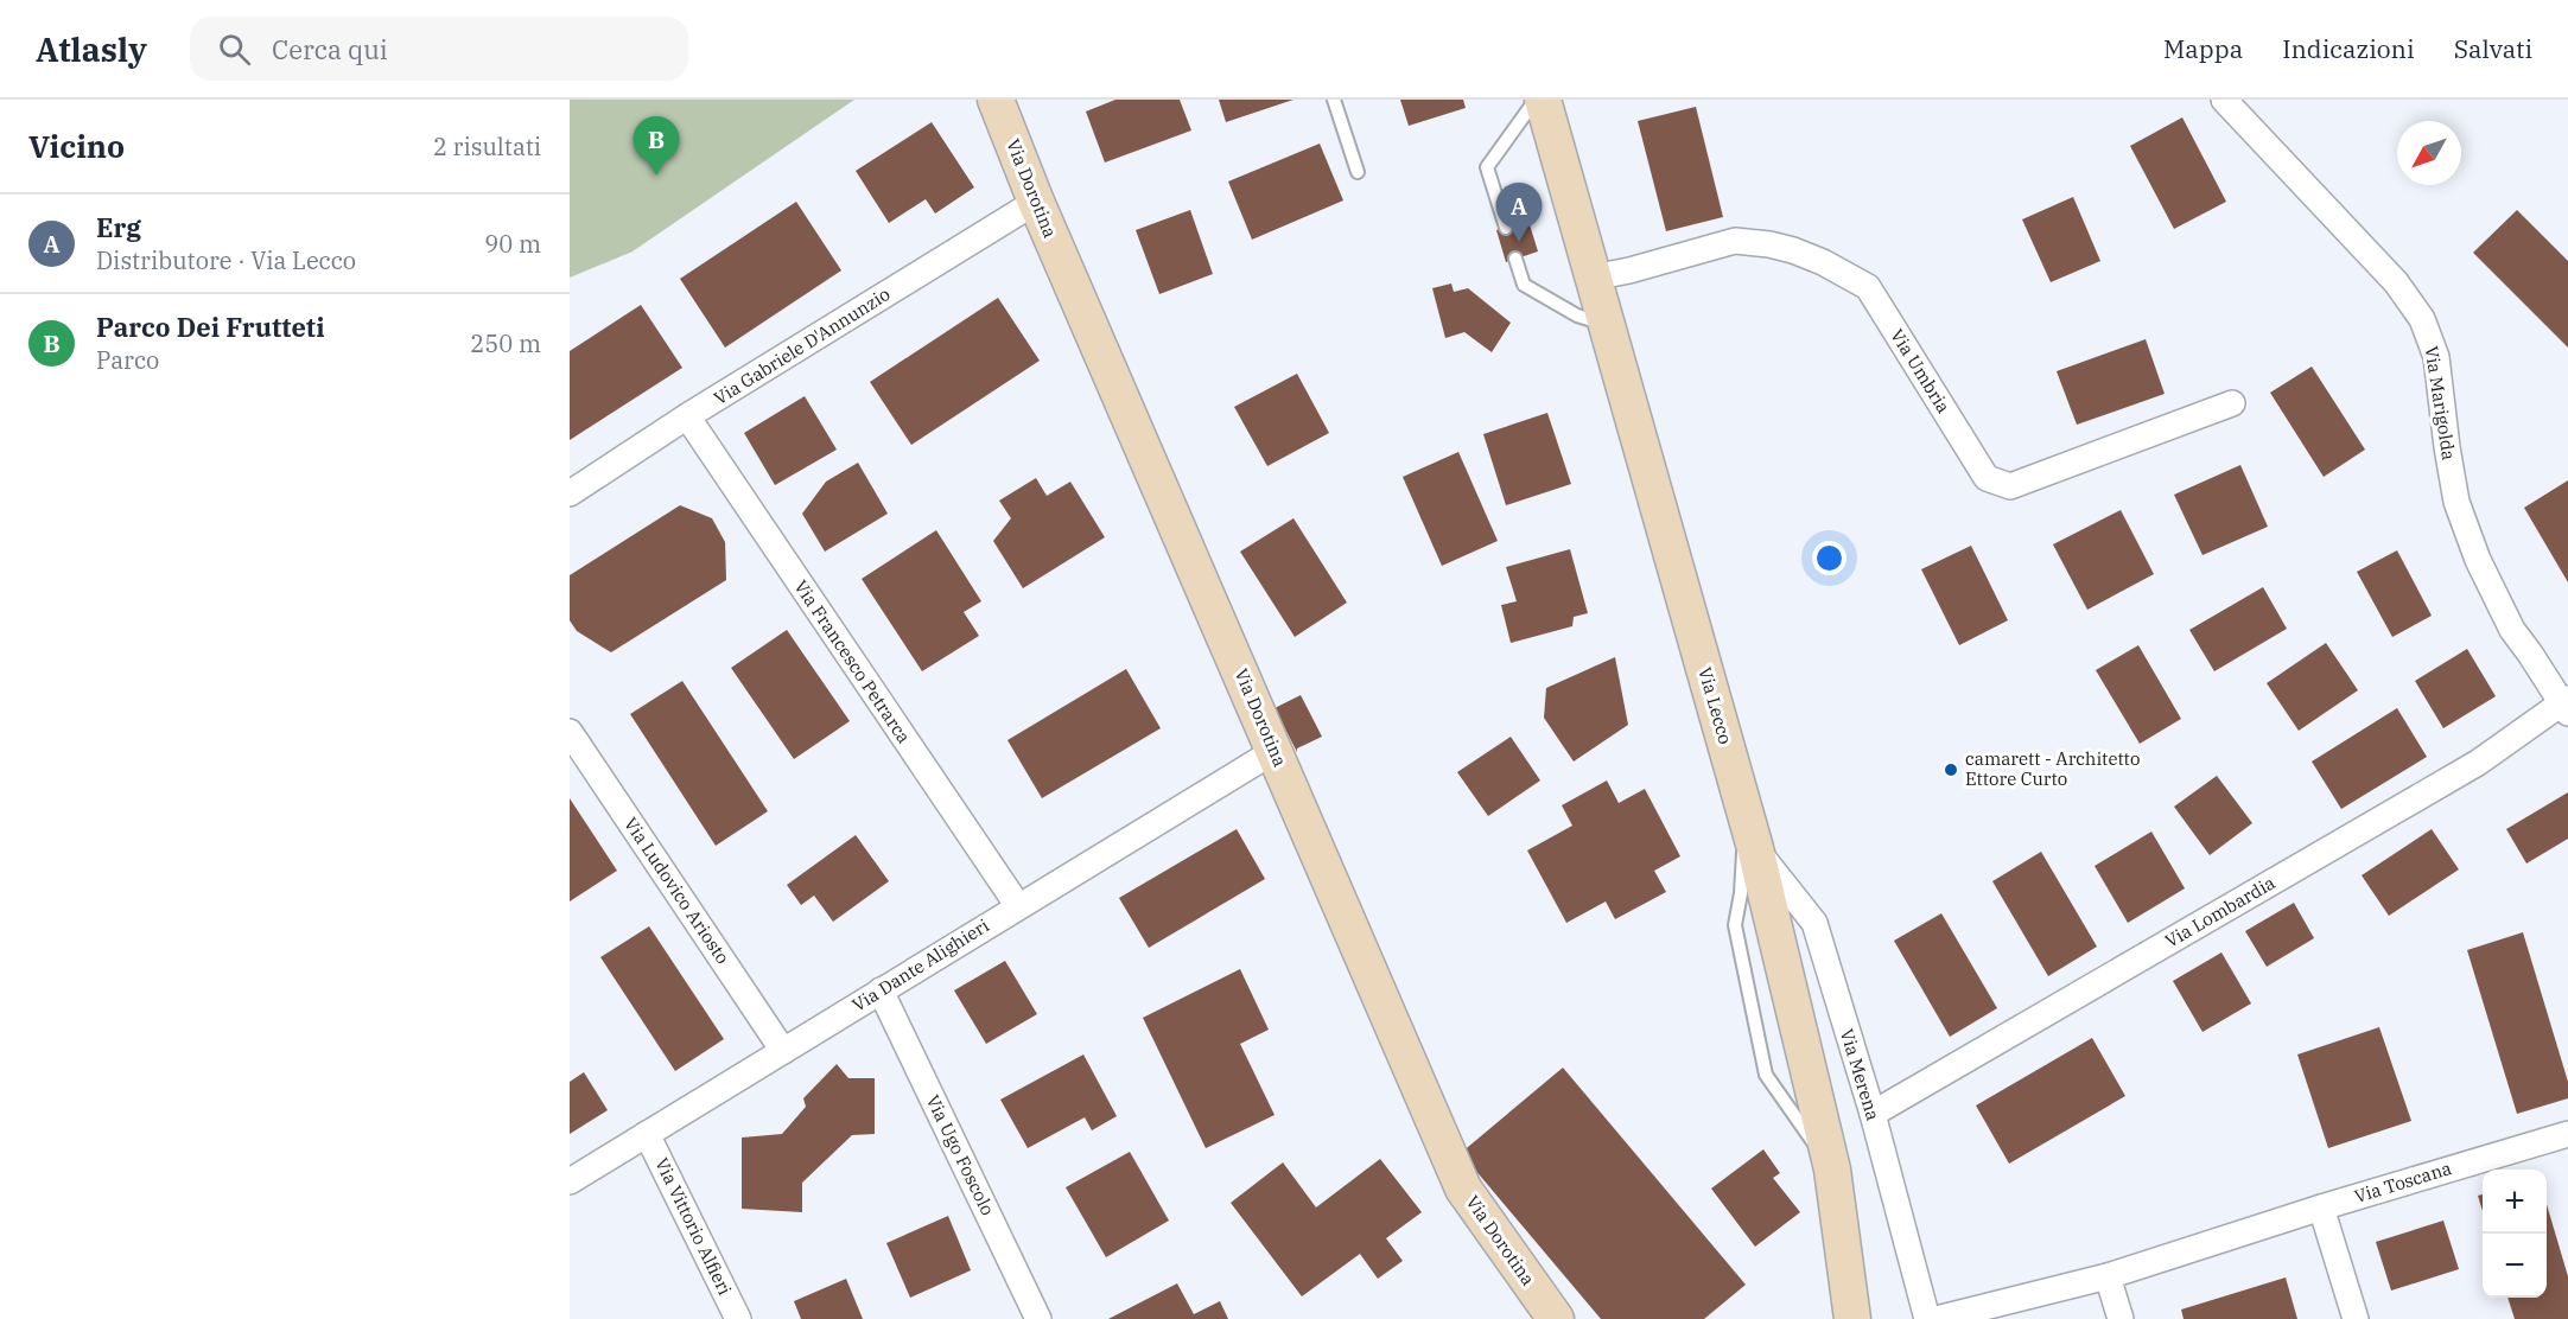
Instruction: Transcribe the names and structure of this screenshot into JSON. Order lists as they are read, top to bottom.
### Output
{
  "streets": {
    "main road": ["Via Dorotina", "Via Lecco"],
    "street": [
      "Via Gabriele D'Annunzio",
      "Via Umbria",
      "Via Marigolda",
      "Via Francesco Petrarca",
      "Via Ludovico Ariosto",
      "Via Lombardia",
      "Via Dante Alighieri",
      "Via Merena",
      "Via Ugo Foscolo",
      "Via Toscana",
      "Via Vittorio Alfieri"
    ]
  },
  "crossings": [
    ["Via Dorotina", "Via Gabriele D'Annunzio"],
    ["Via Dorotina", "Via Dante Alighieri"],
    ["Via Gabriele D'Annunzio", "Via Francesco Petrarca"],
    ["Via Umbria", "Via Lecco"],
    ["Via Marigolda", "Via Lombardia"],
    ["Via Francesco Petrarca", "Via Dante Alighieri"],
    ["Via Lecco", "Via Merena"],
    ["Via Ludovico Ariosto", "Via Dante Alighieri"],
    ["Via Lombardia", "Via Merena"],
    ["Via Dante Alighieri", "Via Ugo Foscolo"],
    ["Via Dante Alighieri", "Via Vittorio Alfieri"]
  ],
  "places": ["camarett - Architetto Ettore Curto"],
  "north": "bottom left",
  "page": {
    "header": "Atlasly",
    "search": "Cerca qui",
    "nav": ["Mappa", "Indicazioni", "Salvati"],
    "heading": ["Vicino", "2 risultati"],
    "pins": ["B", "A"],
    "list": [
      {
        "mark": "A",
        "name": "Erg",
        "note": "Distributore · Via Lecco",
        "value": "90 m"
      },
      {
        "mark": "B",
        "name": "Parco Dei Frutteti",
        "note": "Parco",
        "value": "250 m"
      }
    ],
    "map_buttons": ["+", "−"]
  }
}
